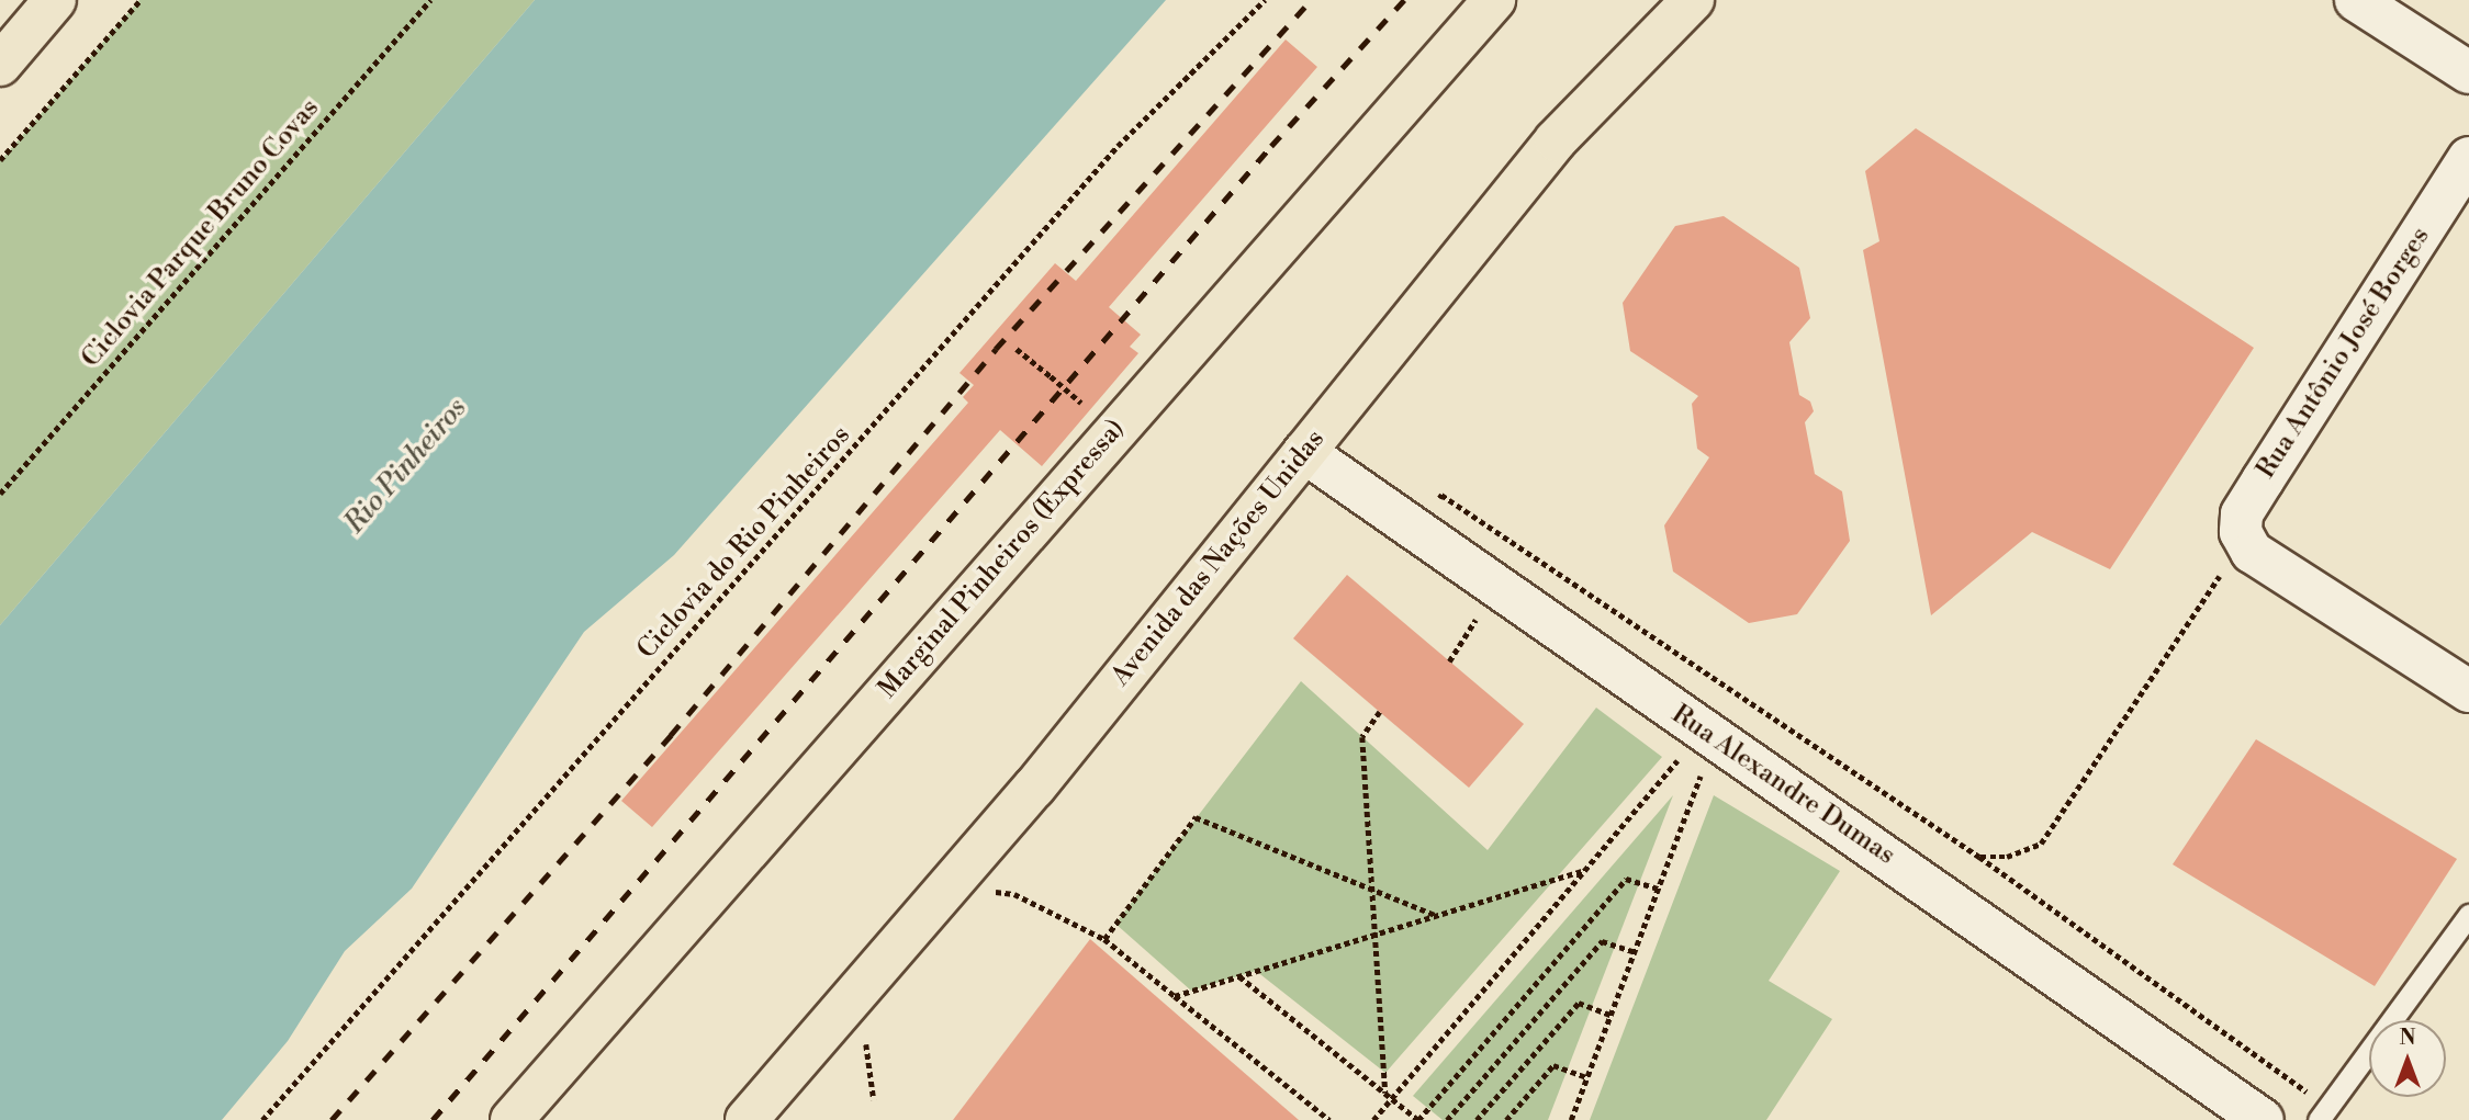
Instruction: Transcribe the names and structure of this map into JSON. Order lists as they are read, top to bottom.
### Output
{
  "streets": {
    "highway": ["Avenida das Nações Unidas", "Marginal Pinheiros (Expressa)"],
    "street": ["Rua Antônio José Borges", "Rua Alexandre Dumas"],
    "path": ["Ciclovia Parque Bruno Covas", "Ciclovia do Rio Pinheiros"]
  },
  "crossings": [
    ["Avenida das Nações Unidas", "Rua Alexandre Dumas"]
  ],
  "water": ["Rio Pinheiros"],
  "north": "top"
}
